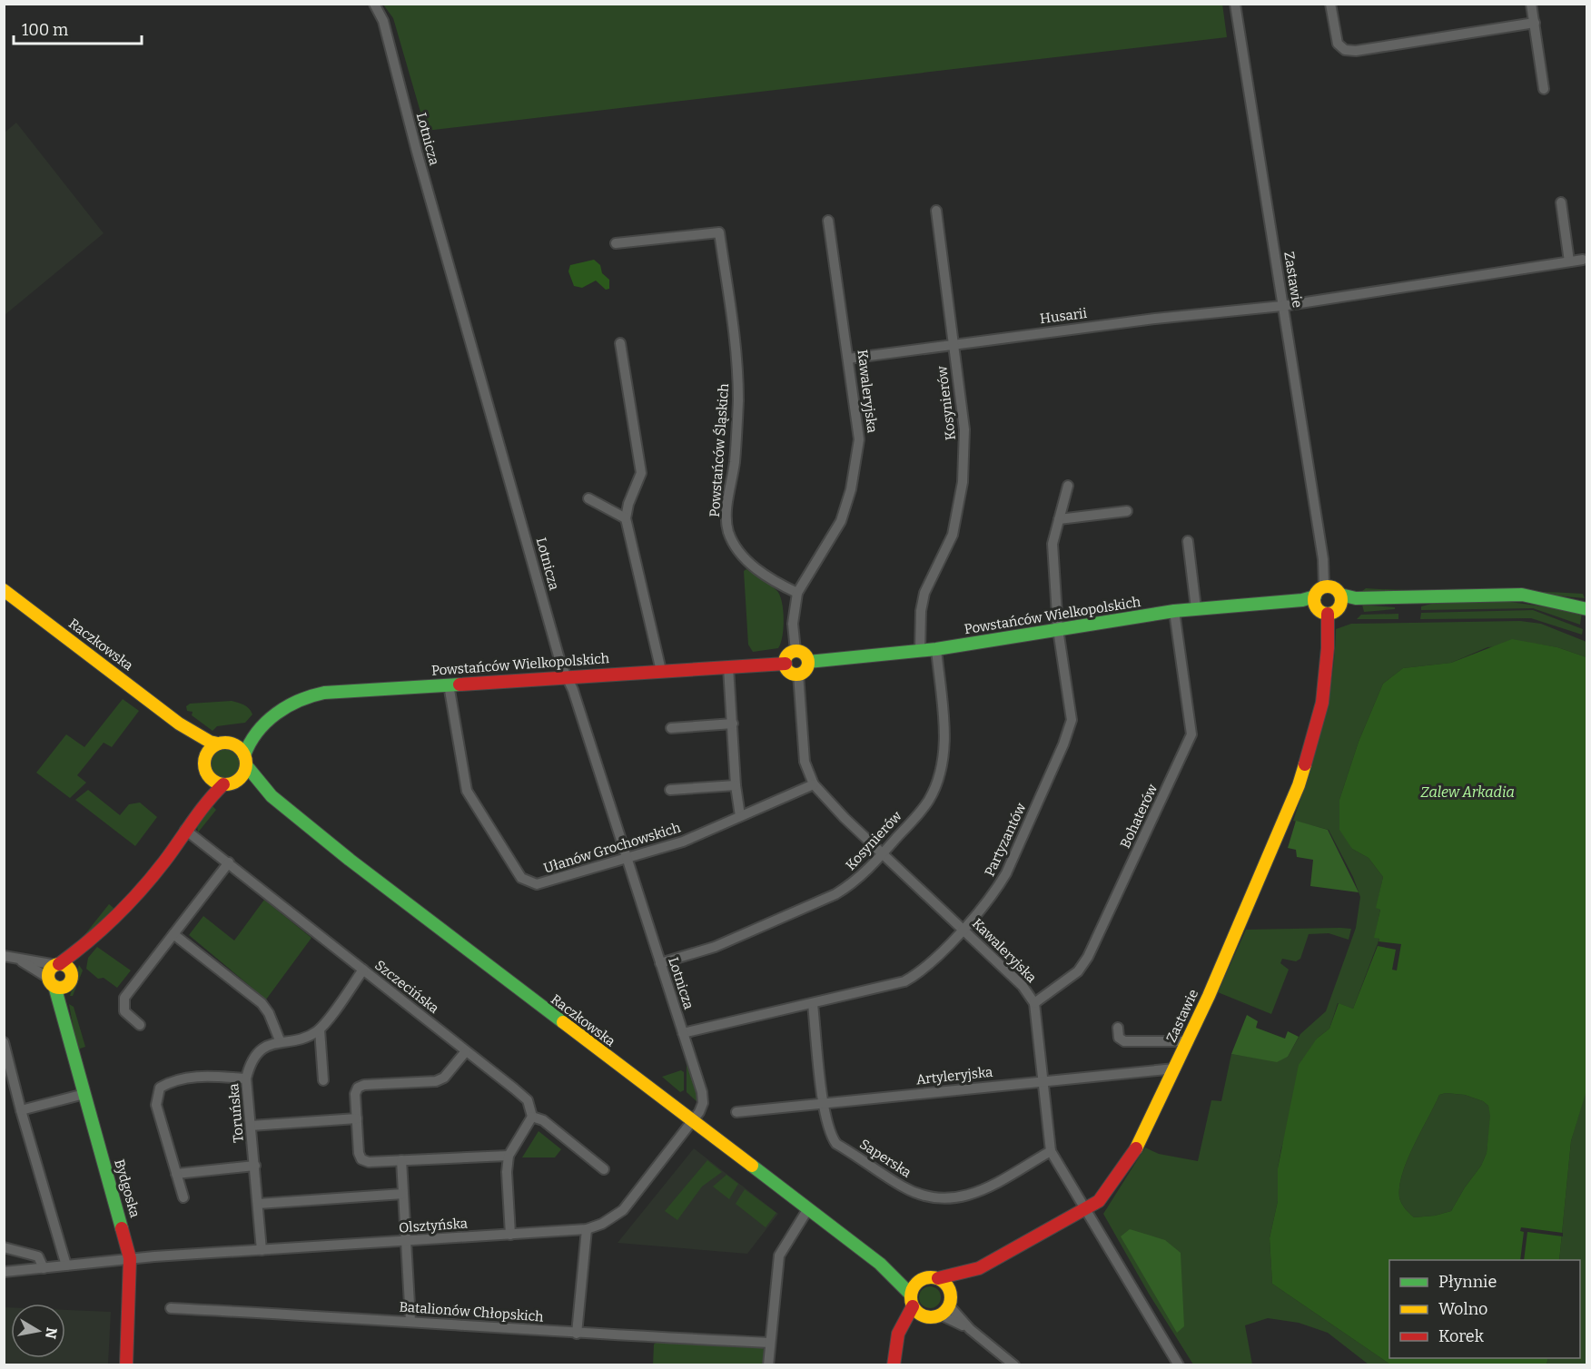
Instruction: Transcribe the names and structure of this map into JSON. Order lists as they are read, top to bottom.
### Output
{
  "streets": {
    "street": [
      "Lotnicza",
      "Zastawie",
      "Husarii",
      "Kawaleryjska",
      "Kosynierów",
      "Powstańców Śląskich",
      "Powstańców Wielkopolskich",
      "Raczkowska",
      "Bohaterów",
      "Partyzantów",
      "Ułanów Grochowskich",
      "Szczecińska",
      "Artyleryjska",
      "Toruńska",
      "Saperska",
      "Bydgoska",
      "Olsztyńska",
      "Batalionów Chłopskich"
    ]
  },
  "crossings": [
    ["Lotnicza", "Kosynierów"],
    ["Lotnicza", "Powstańców Wielkopolskich"],
    ["Lotnicza", "Raczkowska"],
    ["Lotnicza", "Partyzantów"],
    ["Lotnicza", "Ułanów Grochowskich"],
    ["Lotnicza", "Olsztyńska"],
    ["Zastawie", "Husarii"],
    ["Zastawie", "Kawaleryjska"],
    ["Zastawie", "Artyleryjska"],
    ["Husarii", "Kawaleryjska"],
    ["Husarii", "Kosynierów"],
    ["Kawaleryjska", "Kosynierów"],
    ["Kawaleryjska", "Powstańców Śląskich"],
    ["Kawaleryjska", "Powstańców Wielkopolskich"],
    ["Kawaleryjska", "Bohaterów"],
    ["Kawaleryjska", "Partyzantów"],
    ["Kawaleryjska", "Ułanów Grochowskich"],
    ["Kawaleryjska", "Artyleryjska"],
    ["Kawaleryjska", "Saperska"],
    ["Kosynierów", "Powstańców Wielkopolskich"],
    ["Powstańców Wielkopolskich", "Raczkowska"],
    ["Powstańców Wielkopolskich", "Bohaterów"],
    ["Powstańców Wielkopolskich", "Partyzantów"],
    ["Powstańców Wielkopolskich", "Ułanów Grochowskich"],
    ["Powstańców Wielkopolskich", "Bydgoska"],
    ["Raczkowska", "Bydgoska"],
    ["Raczkowska", "Olsztyńska"],
    ["Partyzantów", "Saperska"],
    ["Szczecińska", "Bydgoska"],
    ["Artyleryjska", "Saperska"],
    ["Toruńska", "Olsztyńska"],
    ["Bydgoska", "Olsztyńska"]
  ],
  "water": ["Zalew Arkadia"],
  "legend": ["Płynnie", "Wolno", "Korek"],
  "scale_bar": "100 m",
  "north": "right"
}
